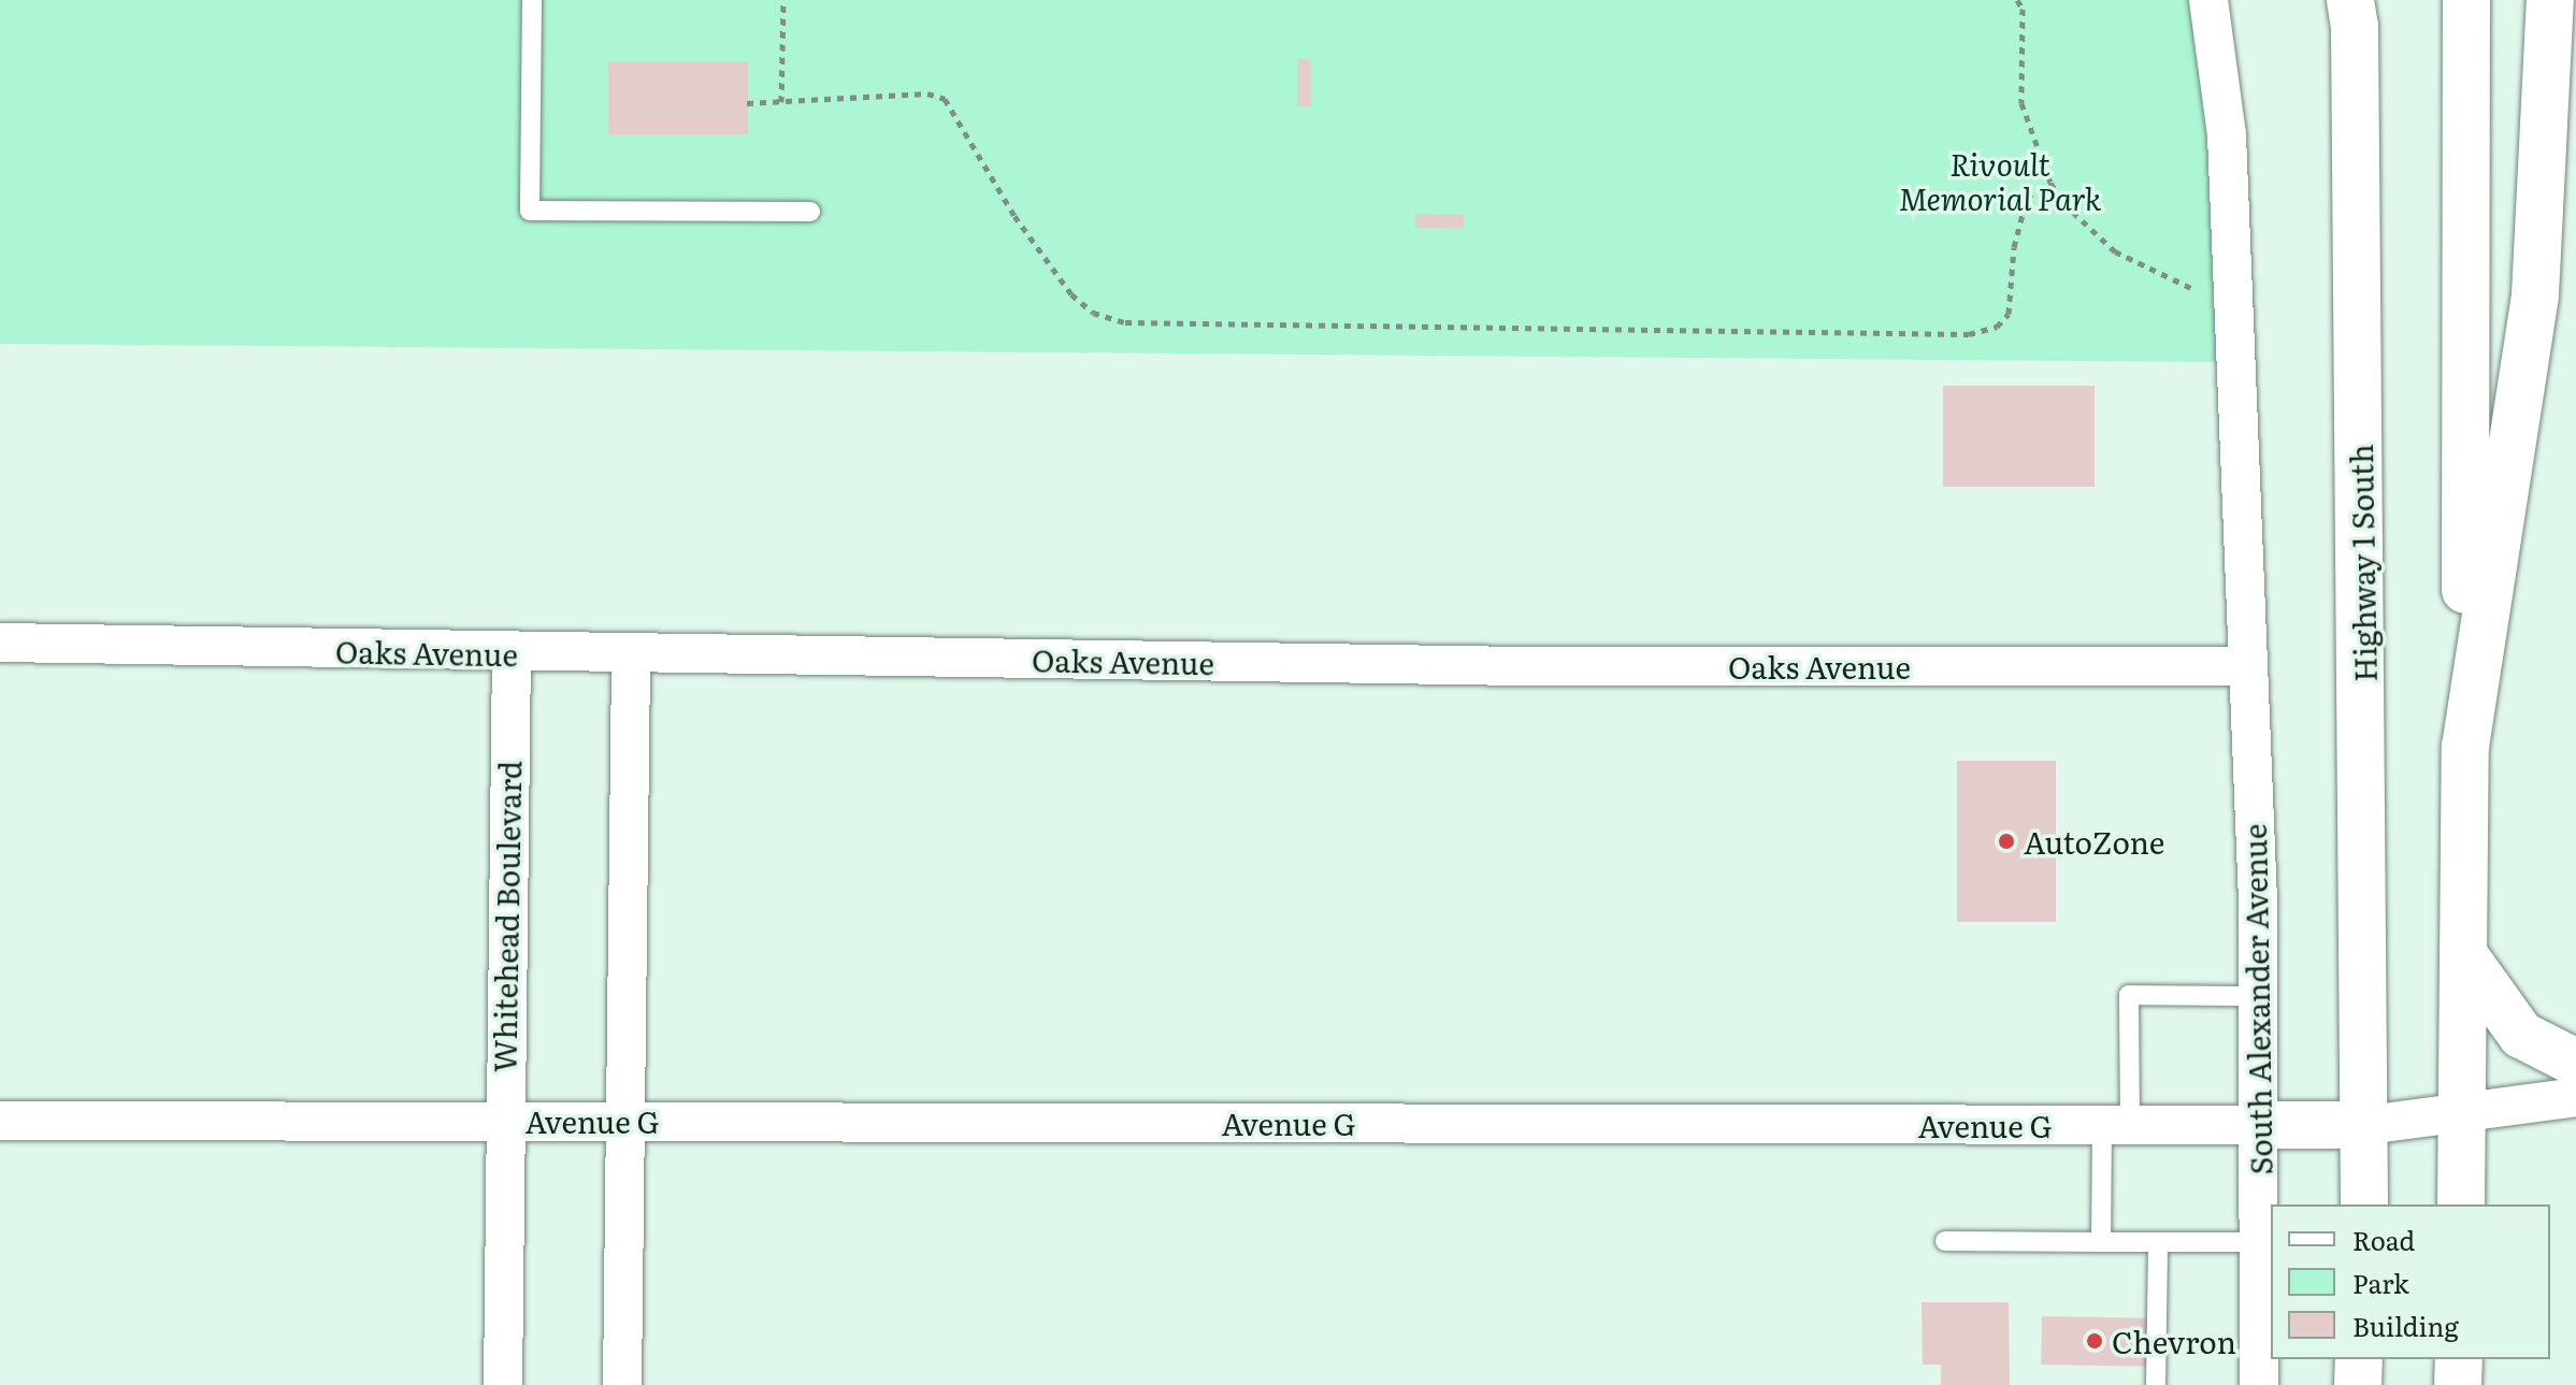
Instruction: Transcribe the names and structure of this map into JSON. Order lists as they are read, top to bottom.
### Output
{
  "streets": {
    "main road": ["Highway 1 South", "Avenue G"],
    "street": ["Oaks Avenue", "Whitehead Boulevard", "South Alexander Avenue"]
  },
  "crossings": [
    ["Highway 1 South", "Avenue G"],
    ["Oaks Avenue", "Whitehead Boulevard"],
    ["Oaks Avenue", "South Alexander Avenue"],
    ["Whitehead Boulevard", "Avenue G"],
    ["South Alexander Avenue", "Avenue G"]
  ],
  "parks": ["Rivoult Memorial Park"],
  "places": ["AutoZone", "Chevron"],
  "legend": ["Road", "Park", "Building"]
}
